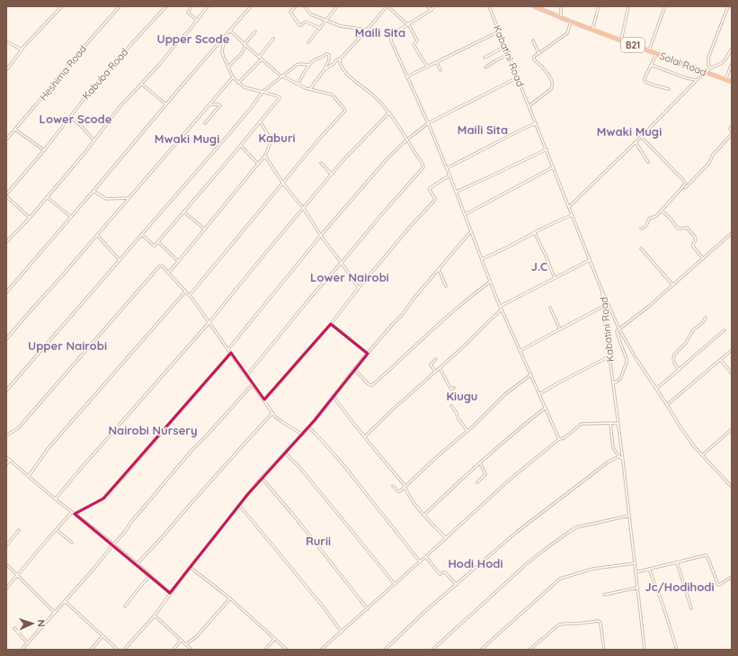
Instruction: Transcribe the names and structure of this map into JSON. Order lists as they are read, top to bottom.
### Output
{
  "streets": {
    "highway": ["B21", "Solai Road"],
    "street": ["Kabatini Road", "Heshima Road", "Kabuba Road"]
  },
  "districts": [
    "Maili Sita",
    "Upper Scode",
    "Lower Scode",
    "Maili Sita",
    "Mwaki Mugi",
    "Kaburi",
    "Mwaki Mugi",
    "J.C",
    "Lower Nairobi",
    "Upper Nairobi",
    "Kiugu",
    "Nairobi Nursery",
    "Rurii",
    "Hodi Hodi",
    "Jc/Hodihodi"
  ],
  "north": "right"
}
